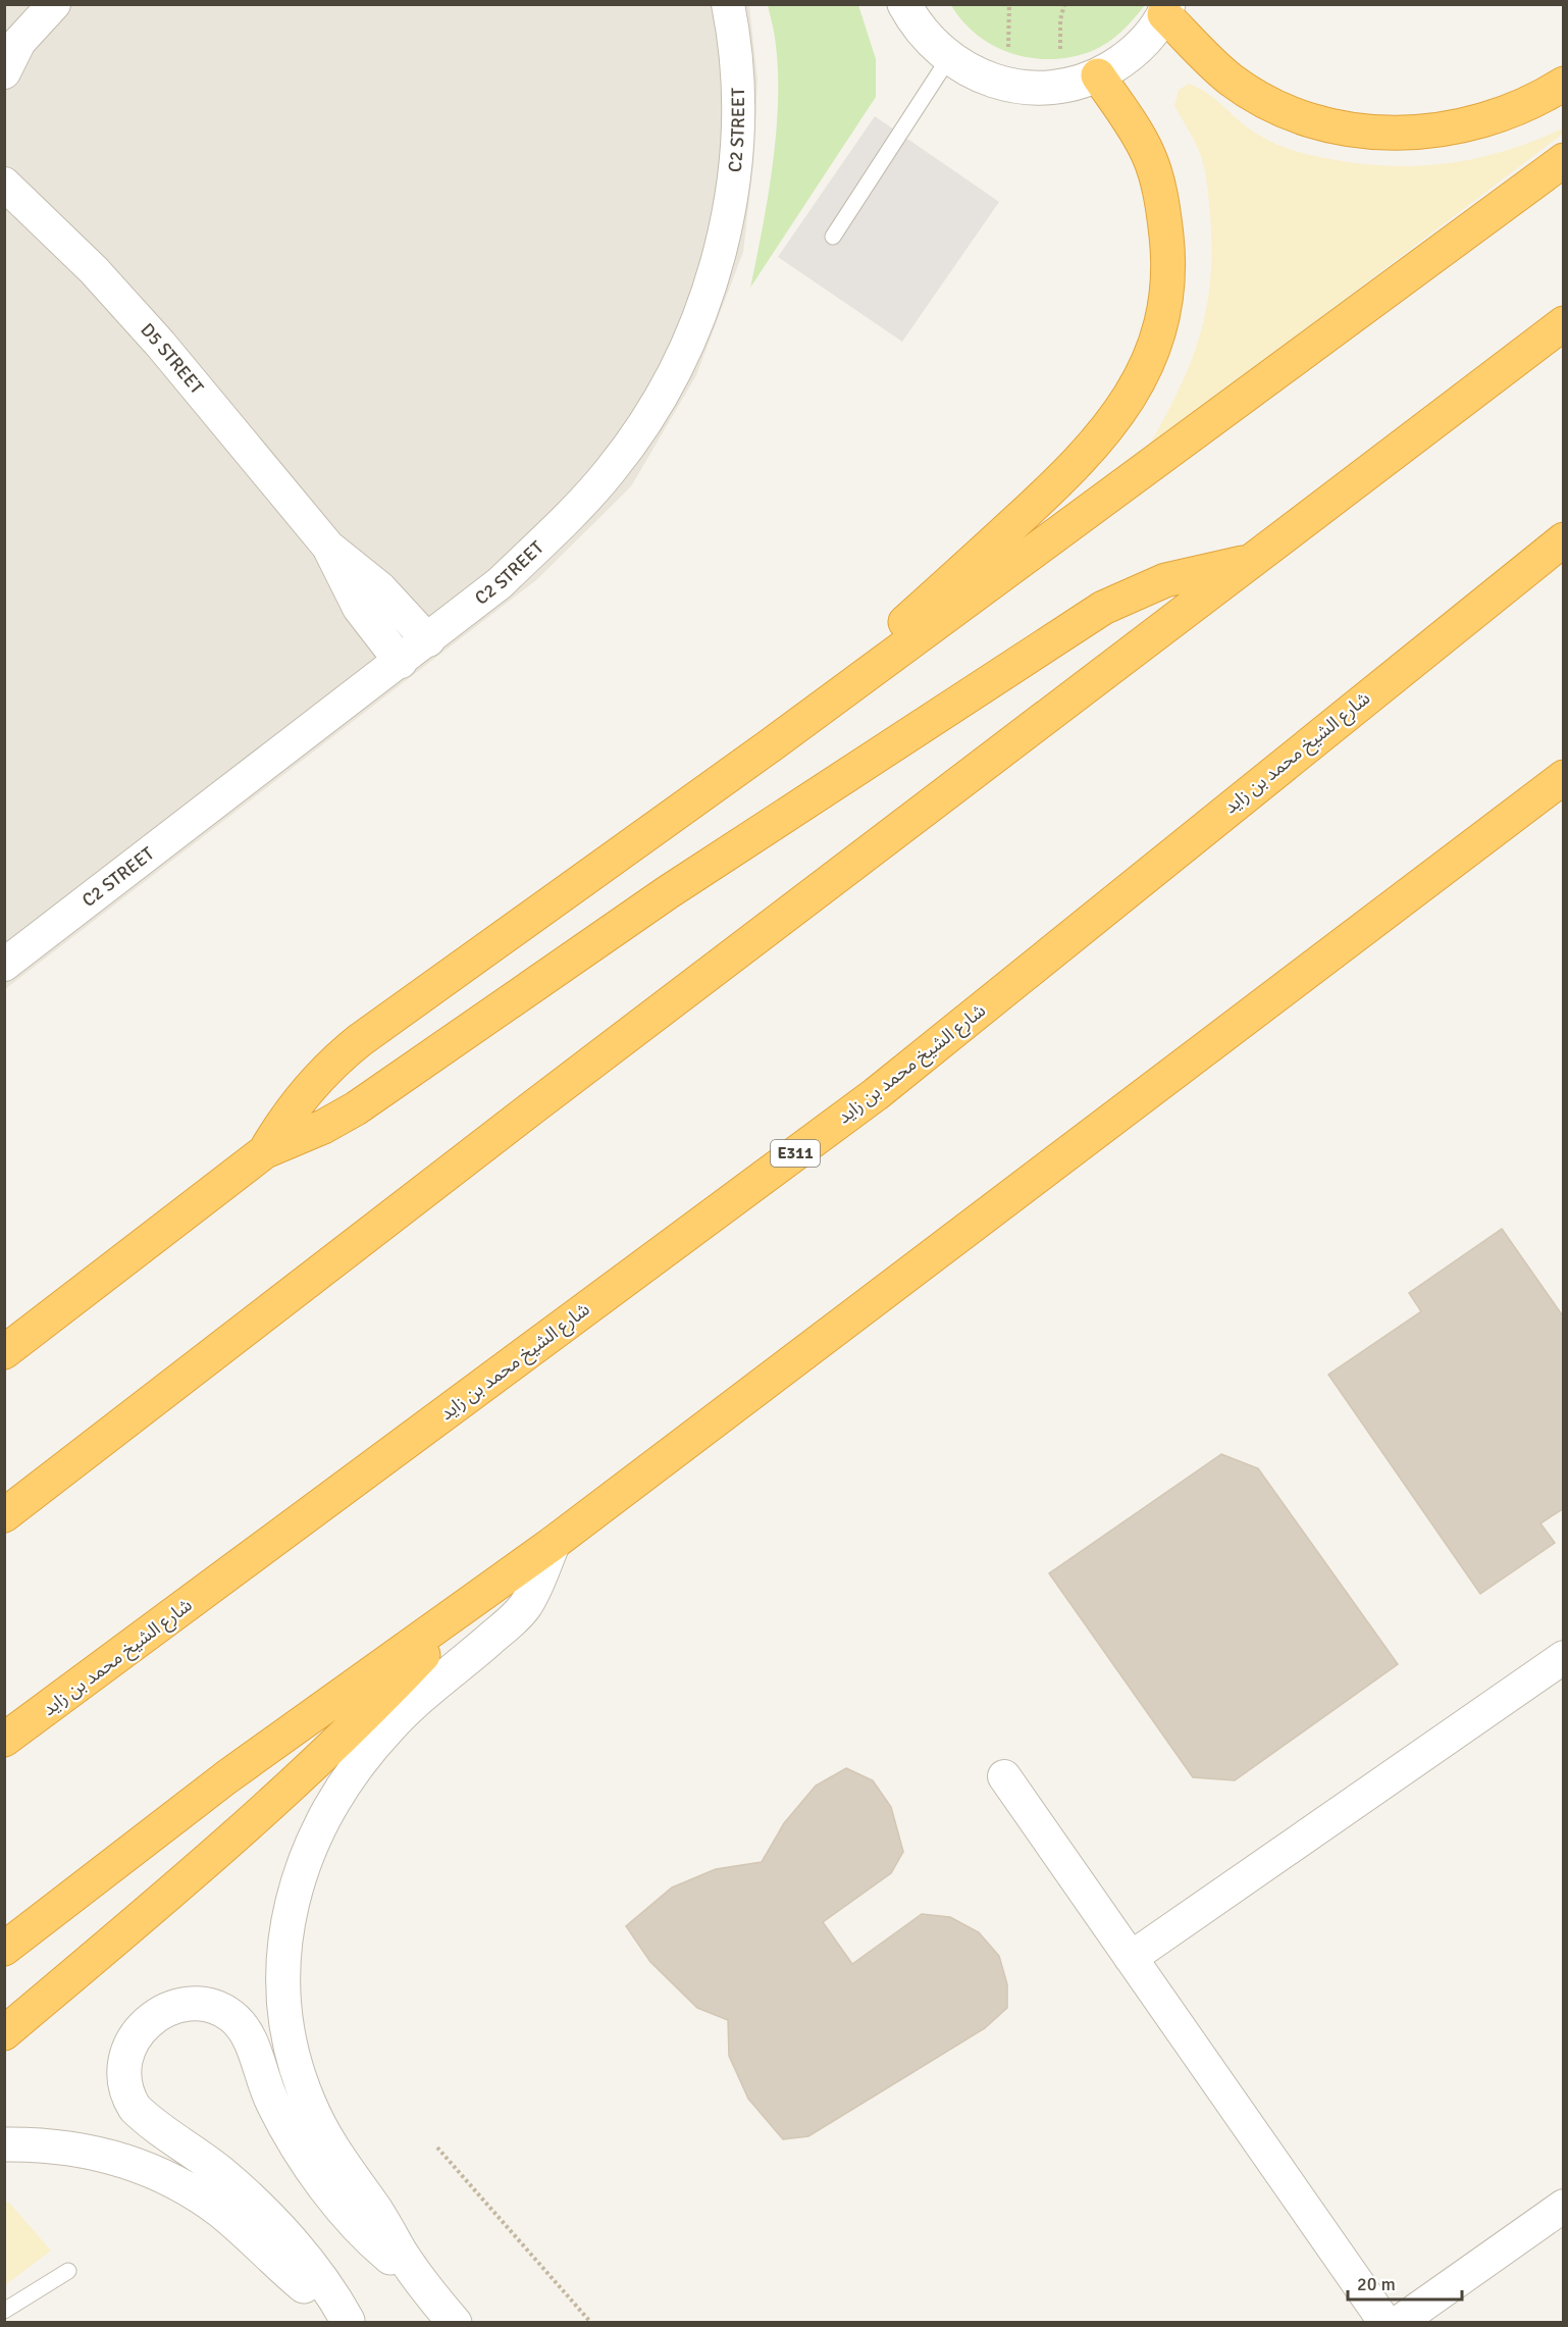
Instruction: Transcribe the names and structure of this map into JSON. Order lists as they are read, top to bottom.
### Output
{
  "streets": {
    "highway": ["شارع الشيخ محمد بن زايد", "E311"],
    "street": ["C2 STREET", "D5 STREET"]
  },
  "crossings": [
    ["C2 STREET", "D5 STREET"]
  ],
  "scale_bar": "20 m"
}
